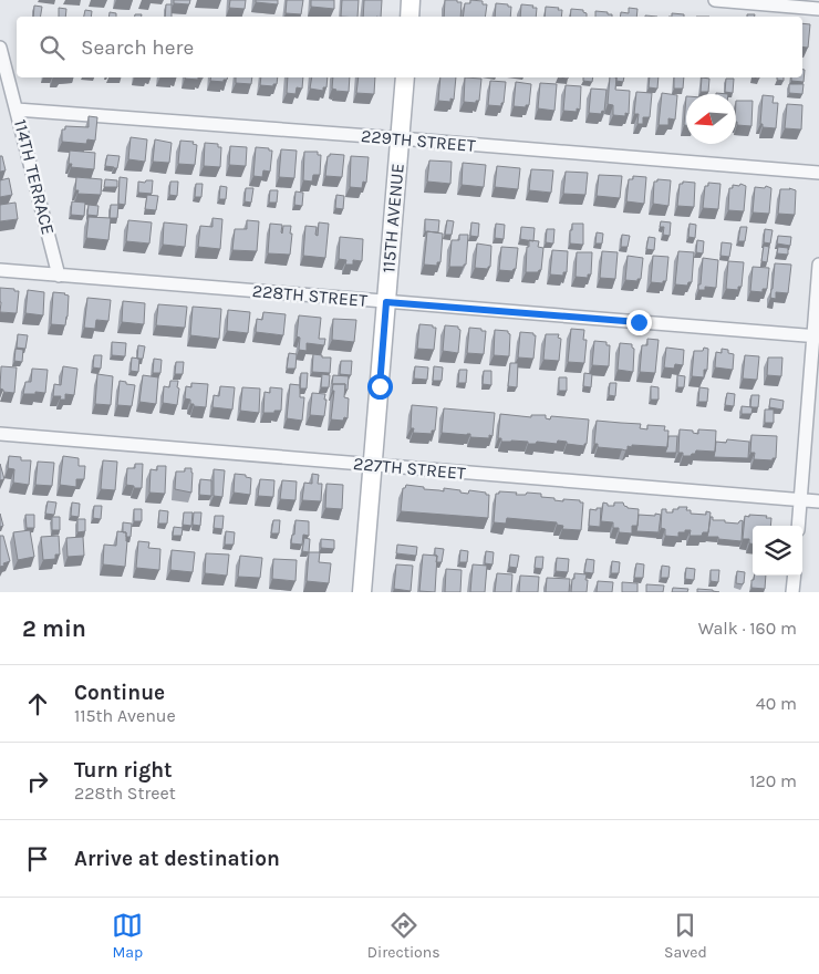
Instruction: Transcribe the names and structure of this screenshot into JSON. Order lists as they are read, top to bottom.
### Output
{
  "streets": {
    "main road": ["115TH AVENUE"],
    "street": [
      "229TH STREET",
      "114TH TERRACE",
      "228TH STREET",
      "227TH STREET"
    ]
  },
  "crossings": [
    ["229TH STREET", "114TH TERRACE"],
    ["229TH STREET", "115TH AVENUE"],
    ["114TH TERRACE", "228TH STREET"],
    ["115TH AVENUE", "228TH STREET"],
    ["115TH AVENUE", "227TH STREET"]
  ],
  "north": "left",
  "page": {
    "search": "Search here",
    "heading": ["2 min", "Walk · 160 m"],
    "list": [
      ["Continue", "115th Avenue", "40 m"],
      ["Turn right", "228th Street", "120 m"],
      "Arrive at destination"
    ],
    "nav": ["Map", "Directions", "Saved"]
  }
}
